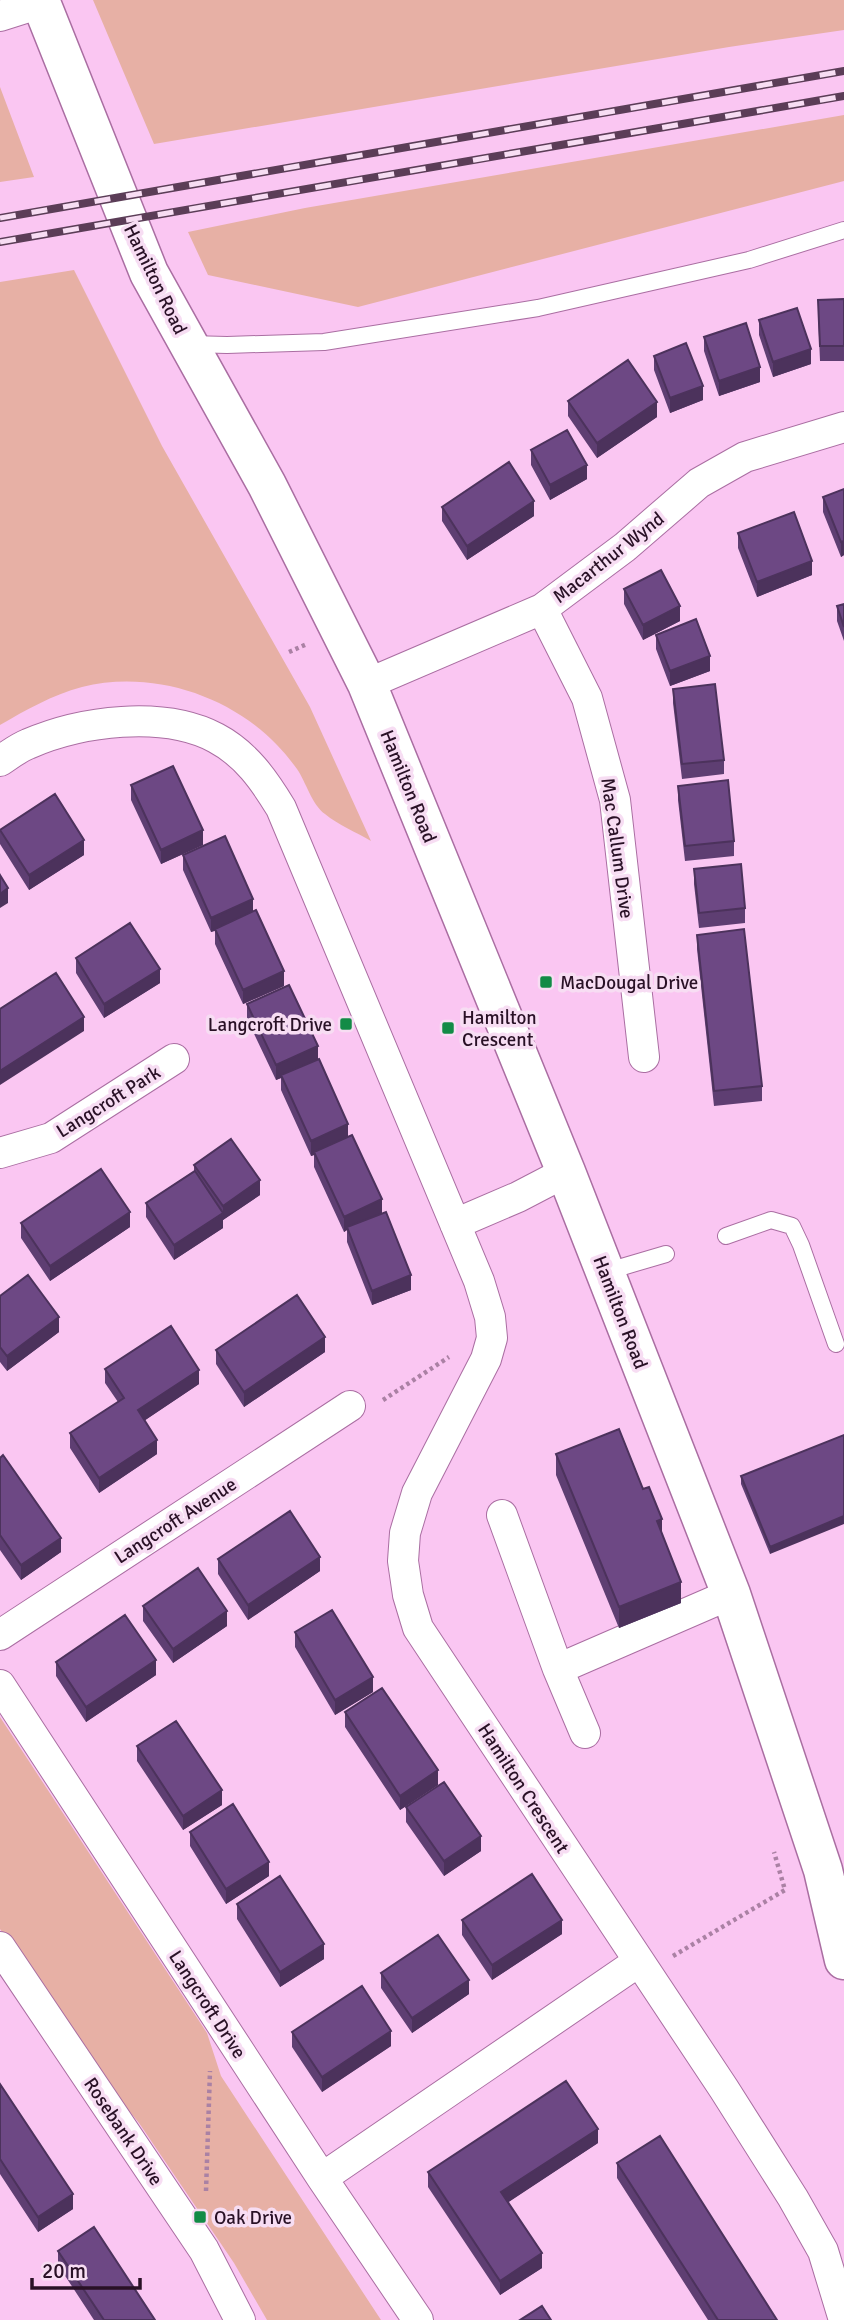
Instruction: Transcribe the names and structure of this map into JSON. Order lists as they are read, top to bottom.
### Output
{
  "streets": {
    "main road": ["Hamilton Road"],
    "street": [
      "Macarthur Wynd",
      "Mac Callum Drive",
      "Langcroft Park",
      "Langcroft Avenue",
      "Hamilton Crescent",
      "Langcroft Drive",
      "Rosebank Drive"
    ]
  },
  "crossings": [
    ["Hamilton Road", "Macarthur Wynd"],
    ["Macarthur Wynd", "Mac Callum Drive"]
  ],
  "places": {
    "transit": [
      "MacDougal Drive",
      "Langcroft Drive",
      "Hamilton Crescent",
      "Oak Drive"
    ]
  },
  "scale_bar": "20 m"
}
